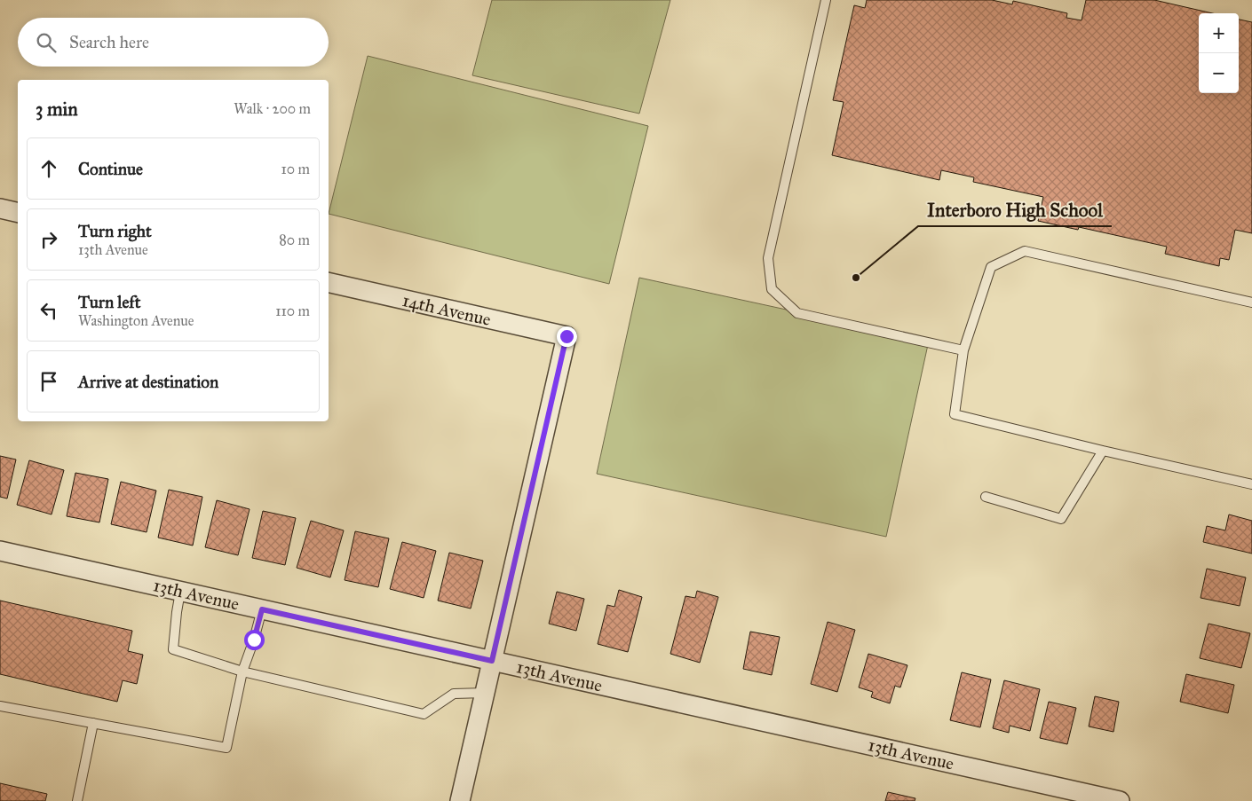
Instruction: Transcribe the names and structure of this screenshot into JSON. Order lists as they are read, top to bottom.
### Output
{
  "streets": {
    "street": ["14th Avenue", "13th Avenue"]
  },
  "crossings": [
    ["14th Avenue", "13th Avenue"]
  ],
  "places": ["Interboro High School"],
  "page": {
    "map_buttons": ["+", "−"],
    "search": "Search here",
    "heading": ["3 min", "Walk · 200 m"],
    "list": [
      ["Continue", "10 m"],
      ["Turn right", "13th Avenue", "80 m"],
      ["Turn left", "Washington Avenue", "110 m"],
      "Arrive at destination"
    ]
  }
}
